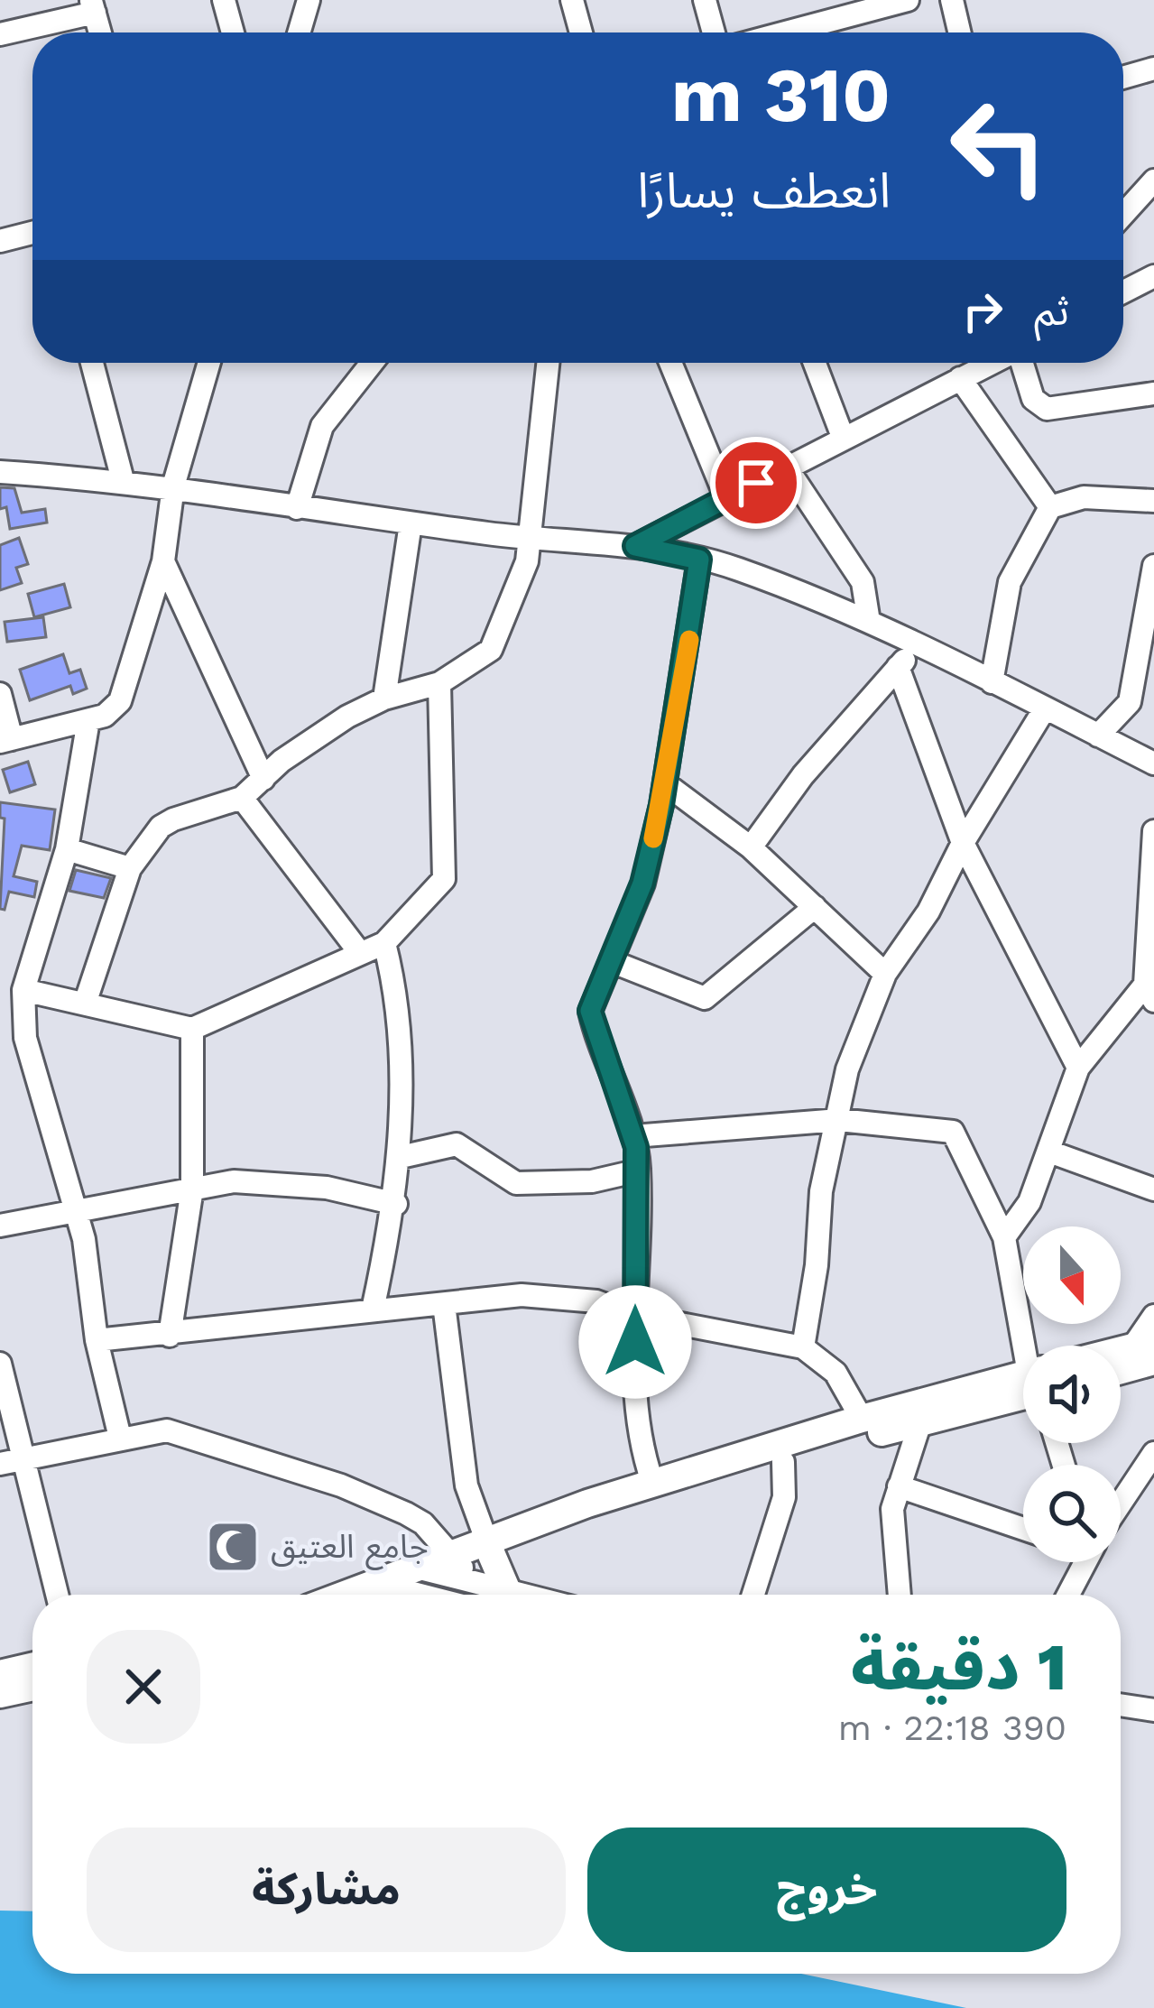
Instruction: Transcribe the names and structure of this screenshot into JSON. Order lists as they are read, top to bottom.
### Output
{
  "places": {
    "mosque": ["جامع العتيق"]
  },
  "north": "bottom",
  "page": {
    "turn": ["310 m", "انعطف يسارًا"],
    "then": "ثم",
    "heading": ["1 دقيقة", "390 m · 22:18"],
    "buttons": ["خروج", "مشاركة"]
  }
}
